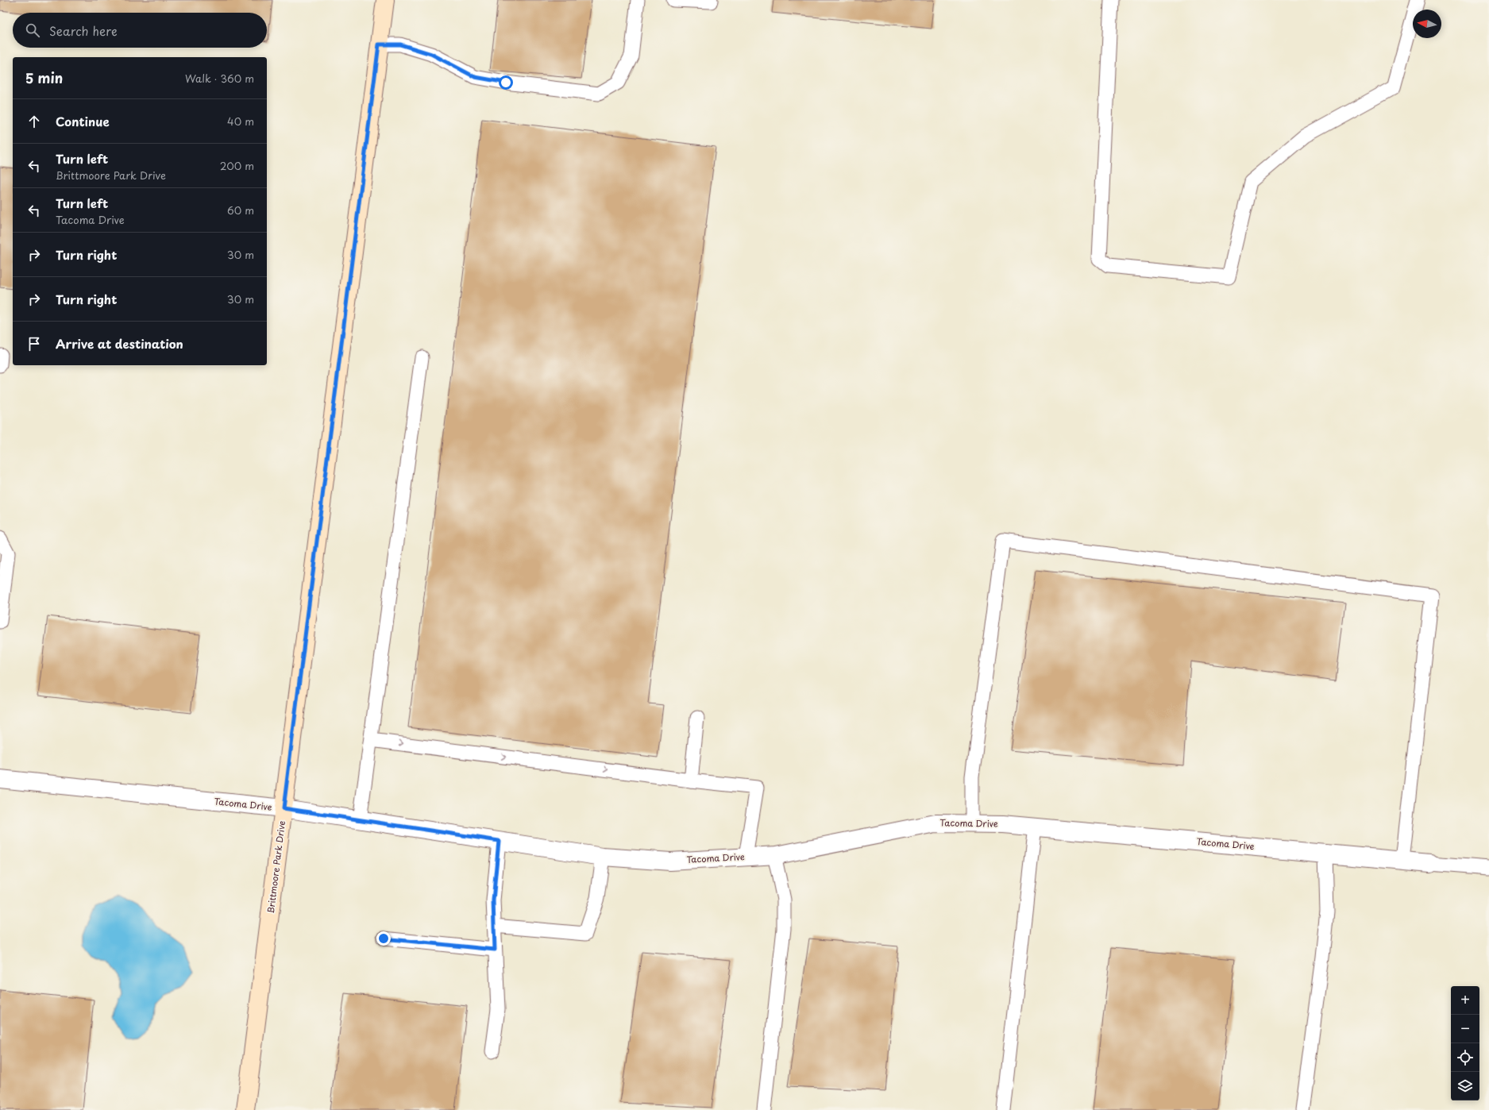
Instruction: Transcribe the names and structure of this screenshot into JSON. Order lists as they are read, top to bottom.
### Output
{
  "streets": {
    "street": ["Tacoma Drive", "Brittmoore Park Drive"]
  },
  "crossings": [
    ["Tacoma Drive", "Brittmoore Park Drive"]
  ],
  "north": "left",
  "page": {
    "search": "Search here",
    "heading": ["5 min", "Walk · 360 m"],
    "list": [
      ["Continue", "40 m"],
      ["Turn left", "Brittmoore Park Drive", "200 m"],
      ["Turn left", "Tacoma Drive", "60 m"],
      ["Turn right", "30 m"],
      ["Turn right", "30 m"],
      "Arrive at destination"
    ],
    "map_buttons": ["+", "−"]
  }
}
